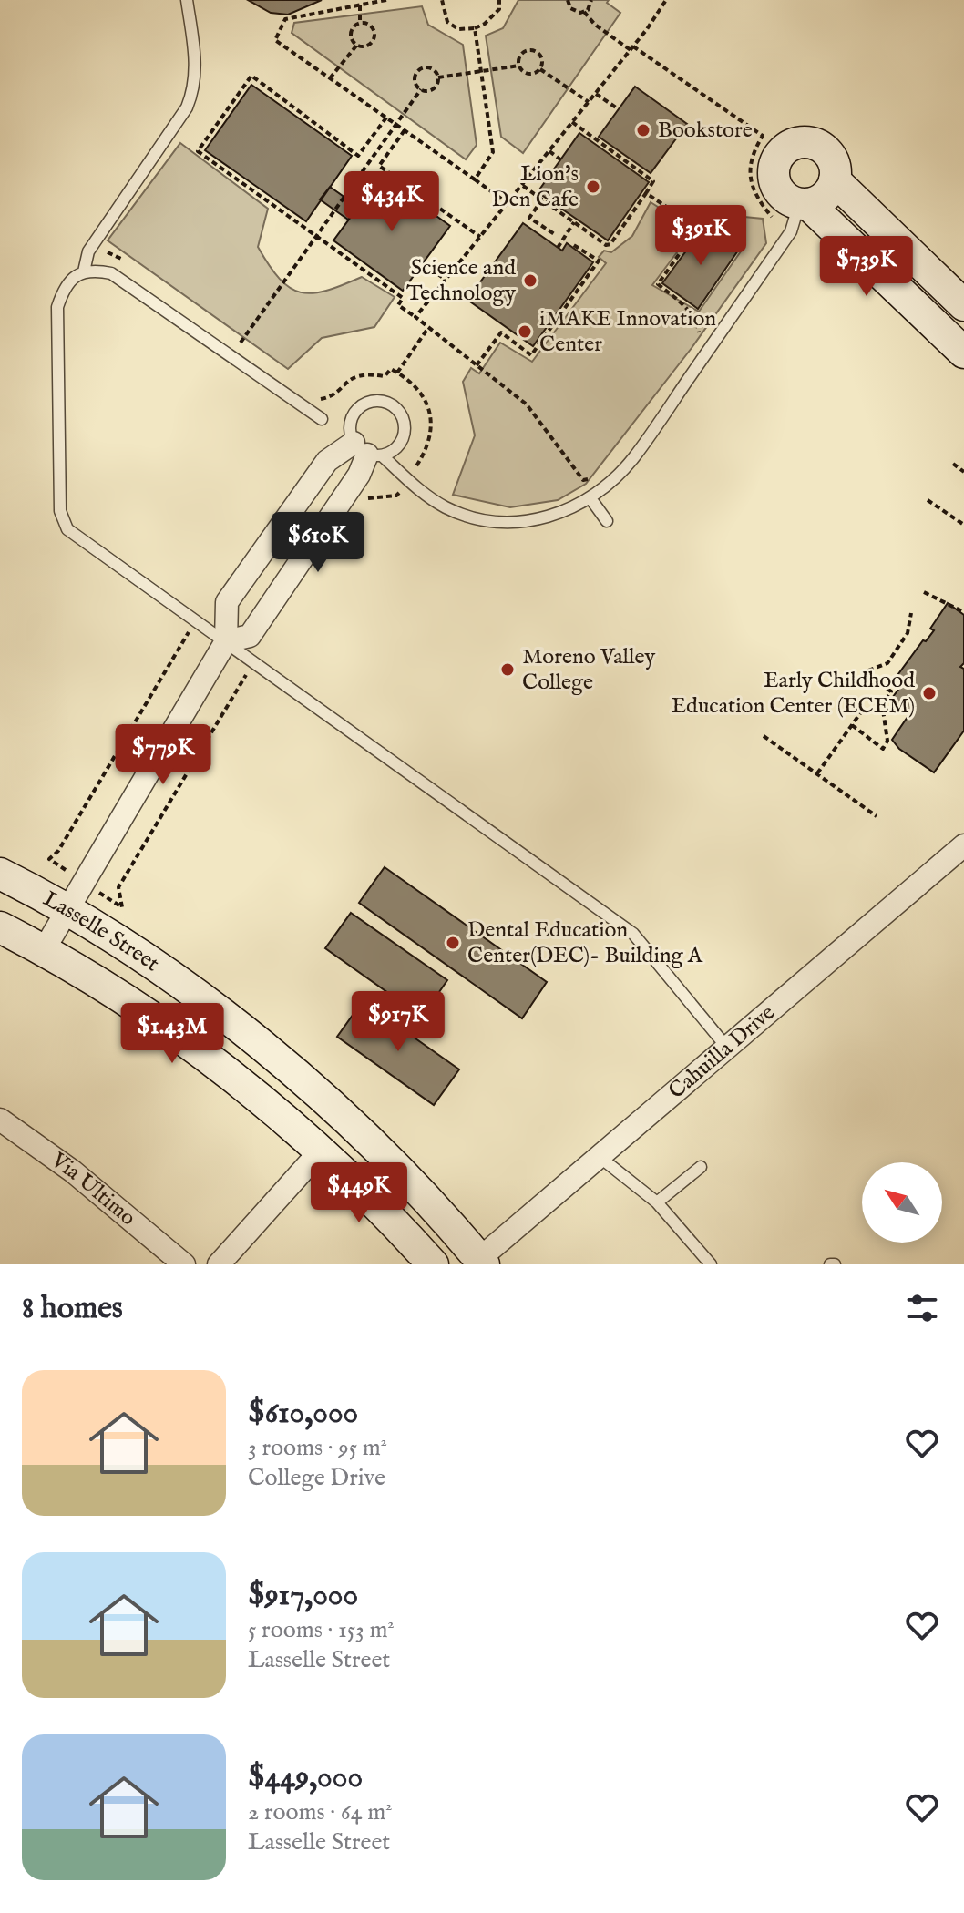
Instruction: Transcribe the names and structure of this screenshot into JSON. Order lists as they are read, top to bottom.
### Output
{
  "streets": {
    "main road": ["Lasselle Street"],
    "street": ["Cahuilla Drive", "Via Ultimo"]
  },
  "crossings": [
    ["Lasselle Street", "Cahuilla Drive"]
  ],
  "places": [
    "Bookstore",
    "Lion's Den Cafe",
    "Science and Technology",
    "iMAKE Innovation Center",
    "Moreno Valley College",
    "Early Childhood Education Center (ECEM)",
    "Dental Education Center(DEC)- Building A"
  ],
  "north": "top left",
  "page": {
    "price": [
      "$434K",
      "$391K",
      "$739K",
      "$610K",
      "$779K",
      "$917K",
      "$1.43M",
      "$449K"
    ],
    "heading": "8 homes",
    "list": [
      {
        "name": "$610,000",
        "note": "3 rooms · 95 m² · College Drive"
      },
      {
        "name": "$917,000",
        "note": "5 rooms · 153 m² · Lasselle Street"
      },
      {
        "name": "$449,000",
        "note": "2 rooms · 64 m² · Lasselle Street"
      }
    ]
  }
}
